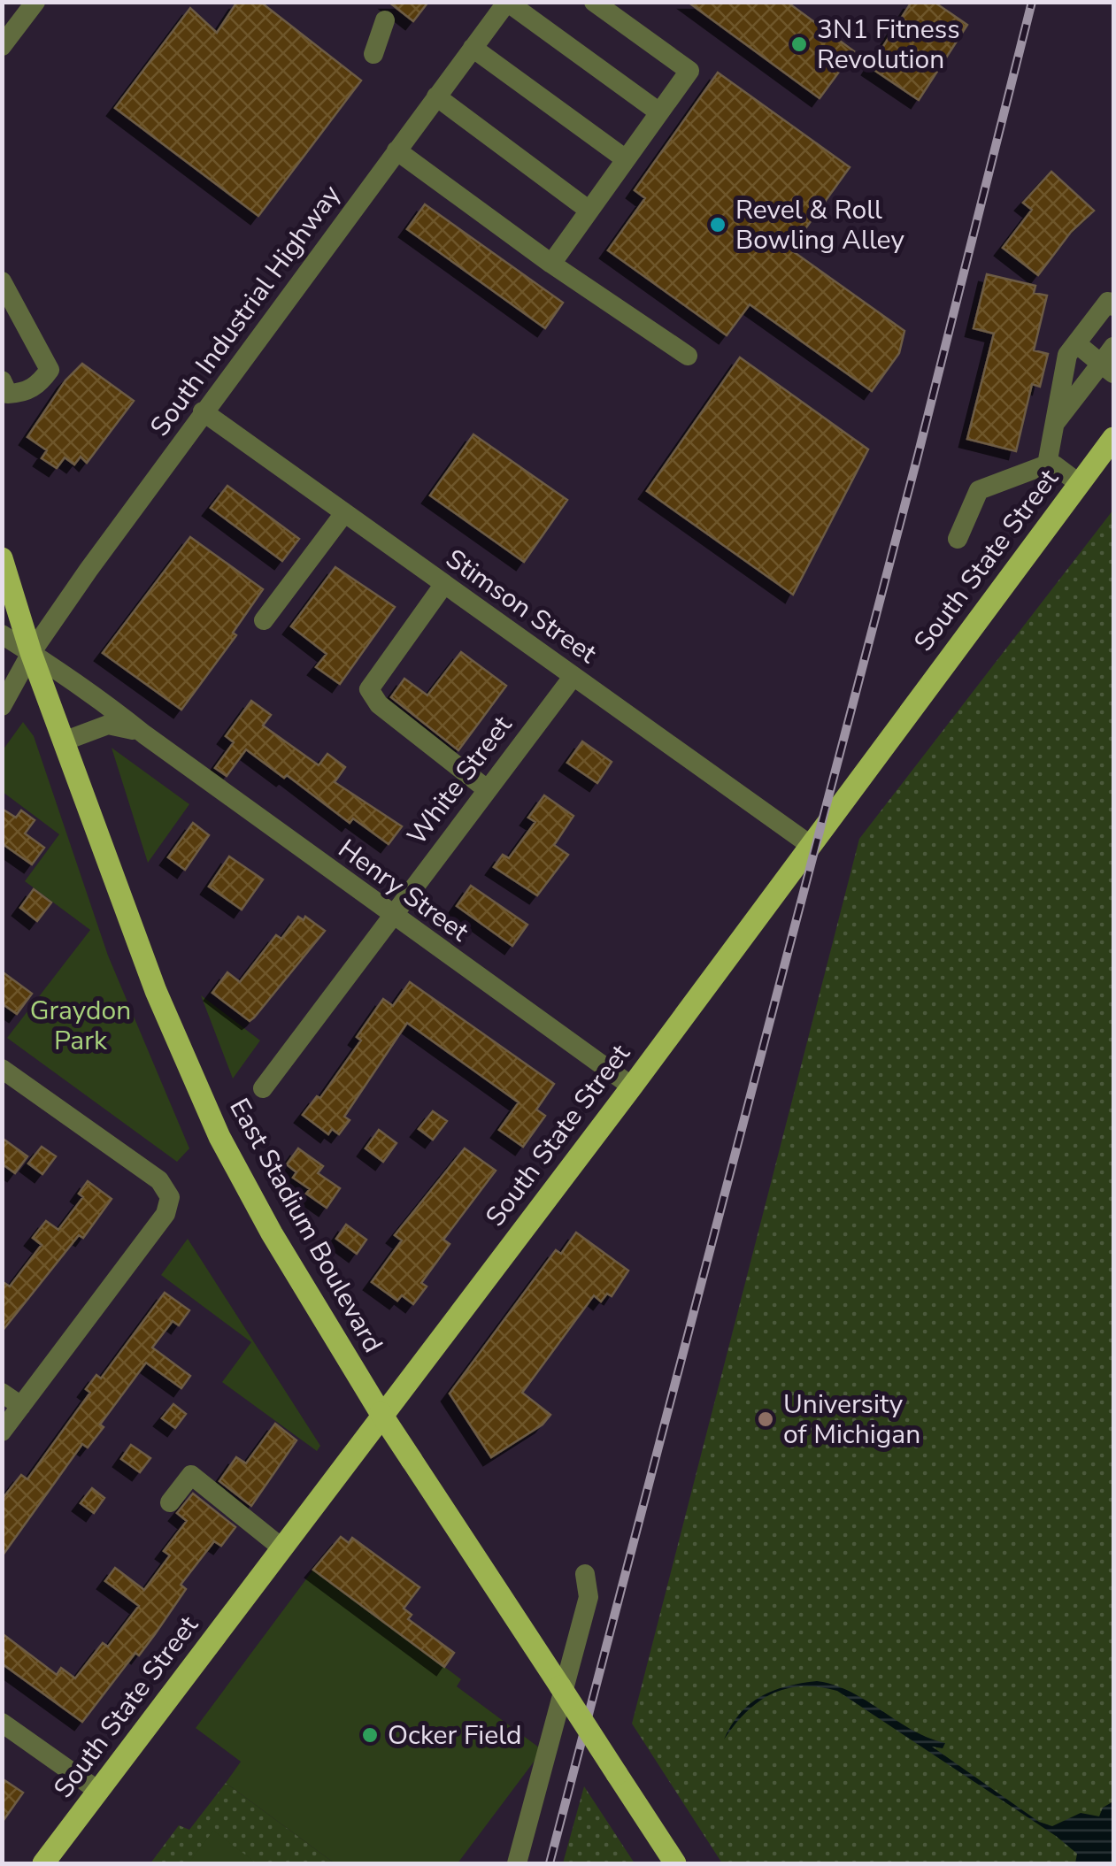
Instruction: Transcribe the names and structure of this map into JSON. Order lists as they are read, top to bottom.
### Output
{
  "streets": {
    "main road": ["South State Street", "East Stadium Boulevard"],
    "street": [
      "South Industrial Highway",
      "Stimson Street",
      "White Street",
      "Henry Street"
    ]
  },
  "crossings": [
    ["South Industrial Highway", "Stimson Street"],
    ["South Industrial Highway", "Henry Street"],
    ["South Industrial Highway", "East Stadium Boulevard"],
    ["South State Street", "Stimson Street"],
    ["South State Street", "Henry Street"],
    ["Stimson Street", "White Street"],
    ["White Street", "Henry Street"],
    ["Henry Street", "East Stadium Boulevard"]
  ],
  "parks": ["Graydon Park"],
  "places": [
    "3N1 Fitness Revolution",
    "Revel & Roll Bowling Alley",
    "University of Michigan",
    "Ocker Field"
  ]
}
